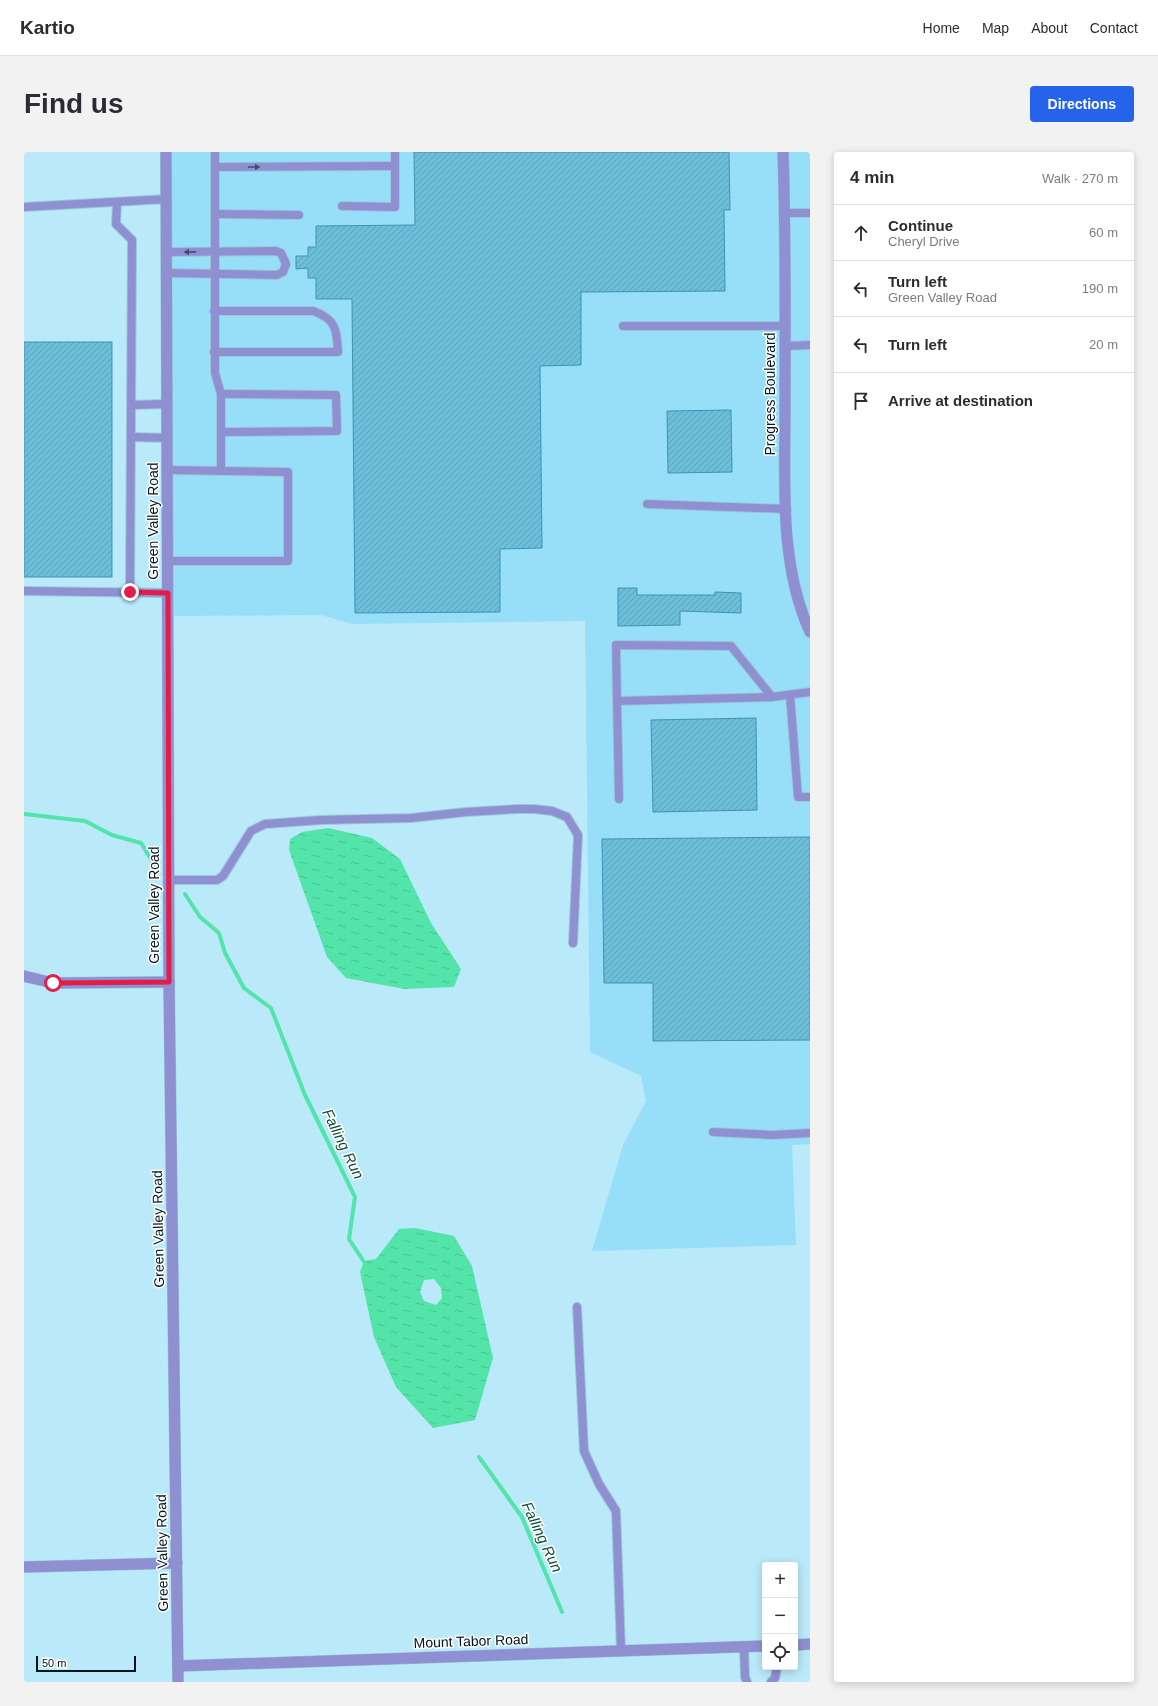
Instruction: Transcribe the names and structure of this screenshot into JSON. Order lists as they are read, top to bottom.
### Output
{
  "streets": {
    "street": ["Progress Boulevard", "Green Valley Road", "Mount Tabor Road"]
  },
  "crossings": [
    ["Green Valley Road", "Mount Tabor Road"]
  ],
  "water": ["Falling Run"],
  "scale_bar": "50 m",
  "page": {
    "header": "Kartio",
    "nav": [
      "Home",
      "Map",
      "About",
      "Contact"
    ],
    "buttons": "Directions",
    "title": "Find us",
    "heading": ["4 min", "Walk · 270 m"],
    "list": [
      ["Continue", "Cheryl Drive", "60 m"],
      ["Turn left", "Green Valley Road", "190 m"],
      ["Turn left", "20 m"],
      "Arrive at destination"
    ],
    "map_buttons": ["+", "−"],
    "scale": "50 m"
  }
}
